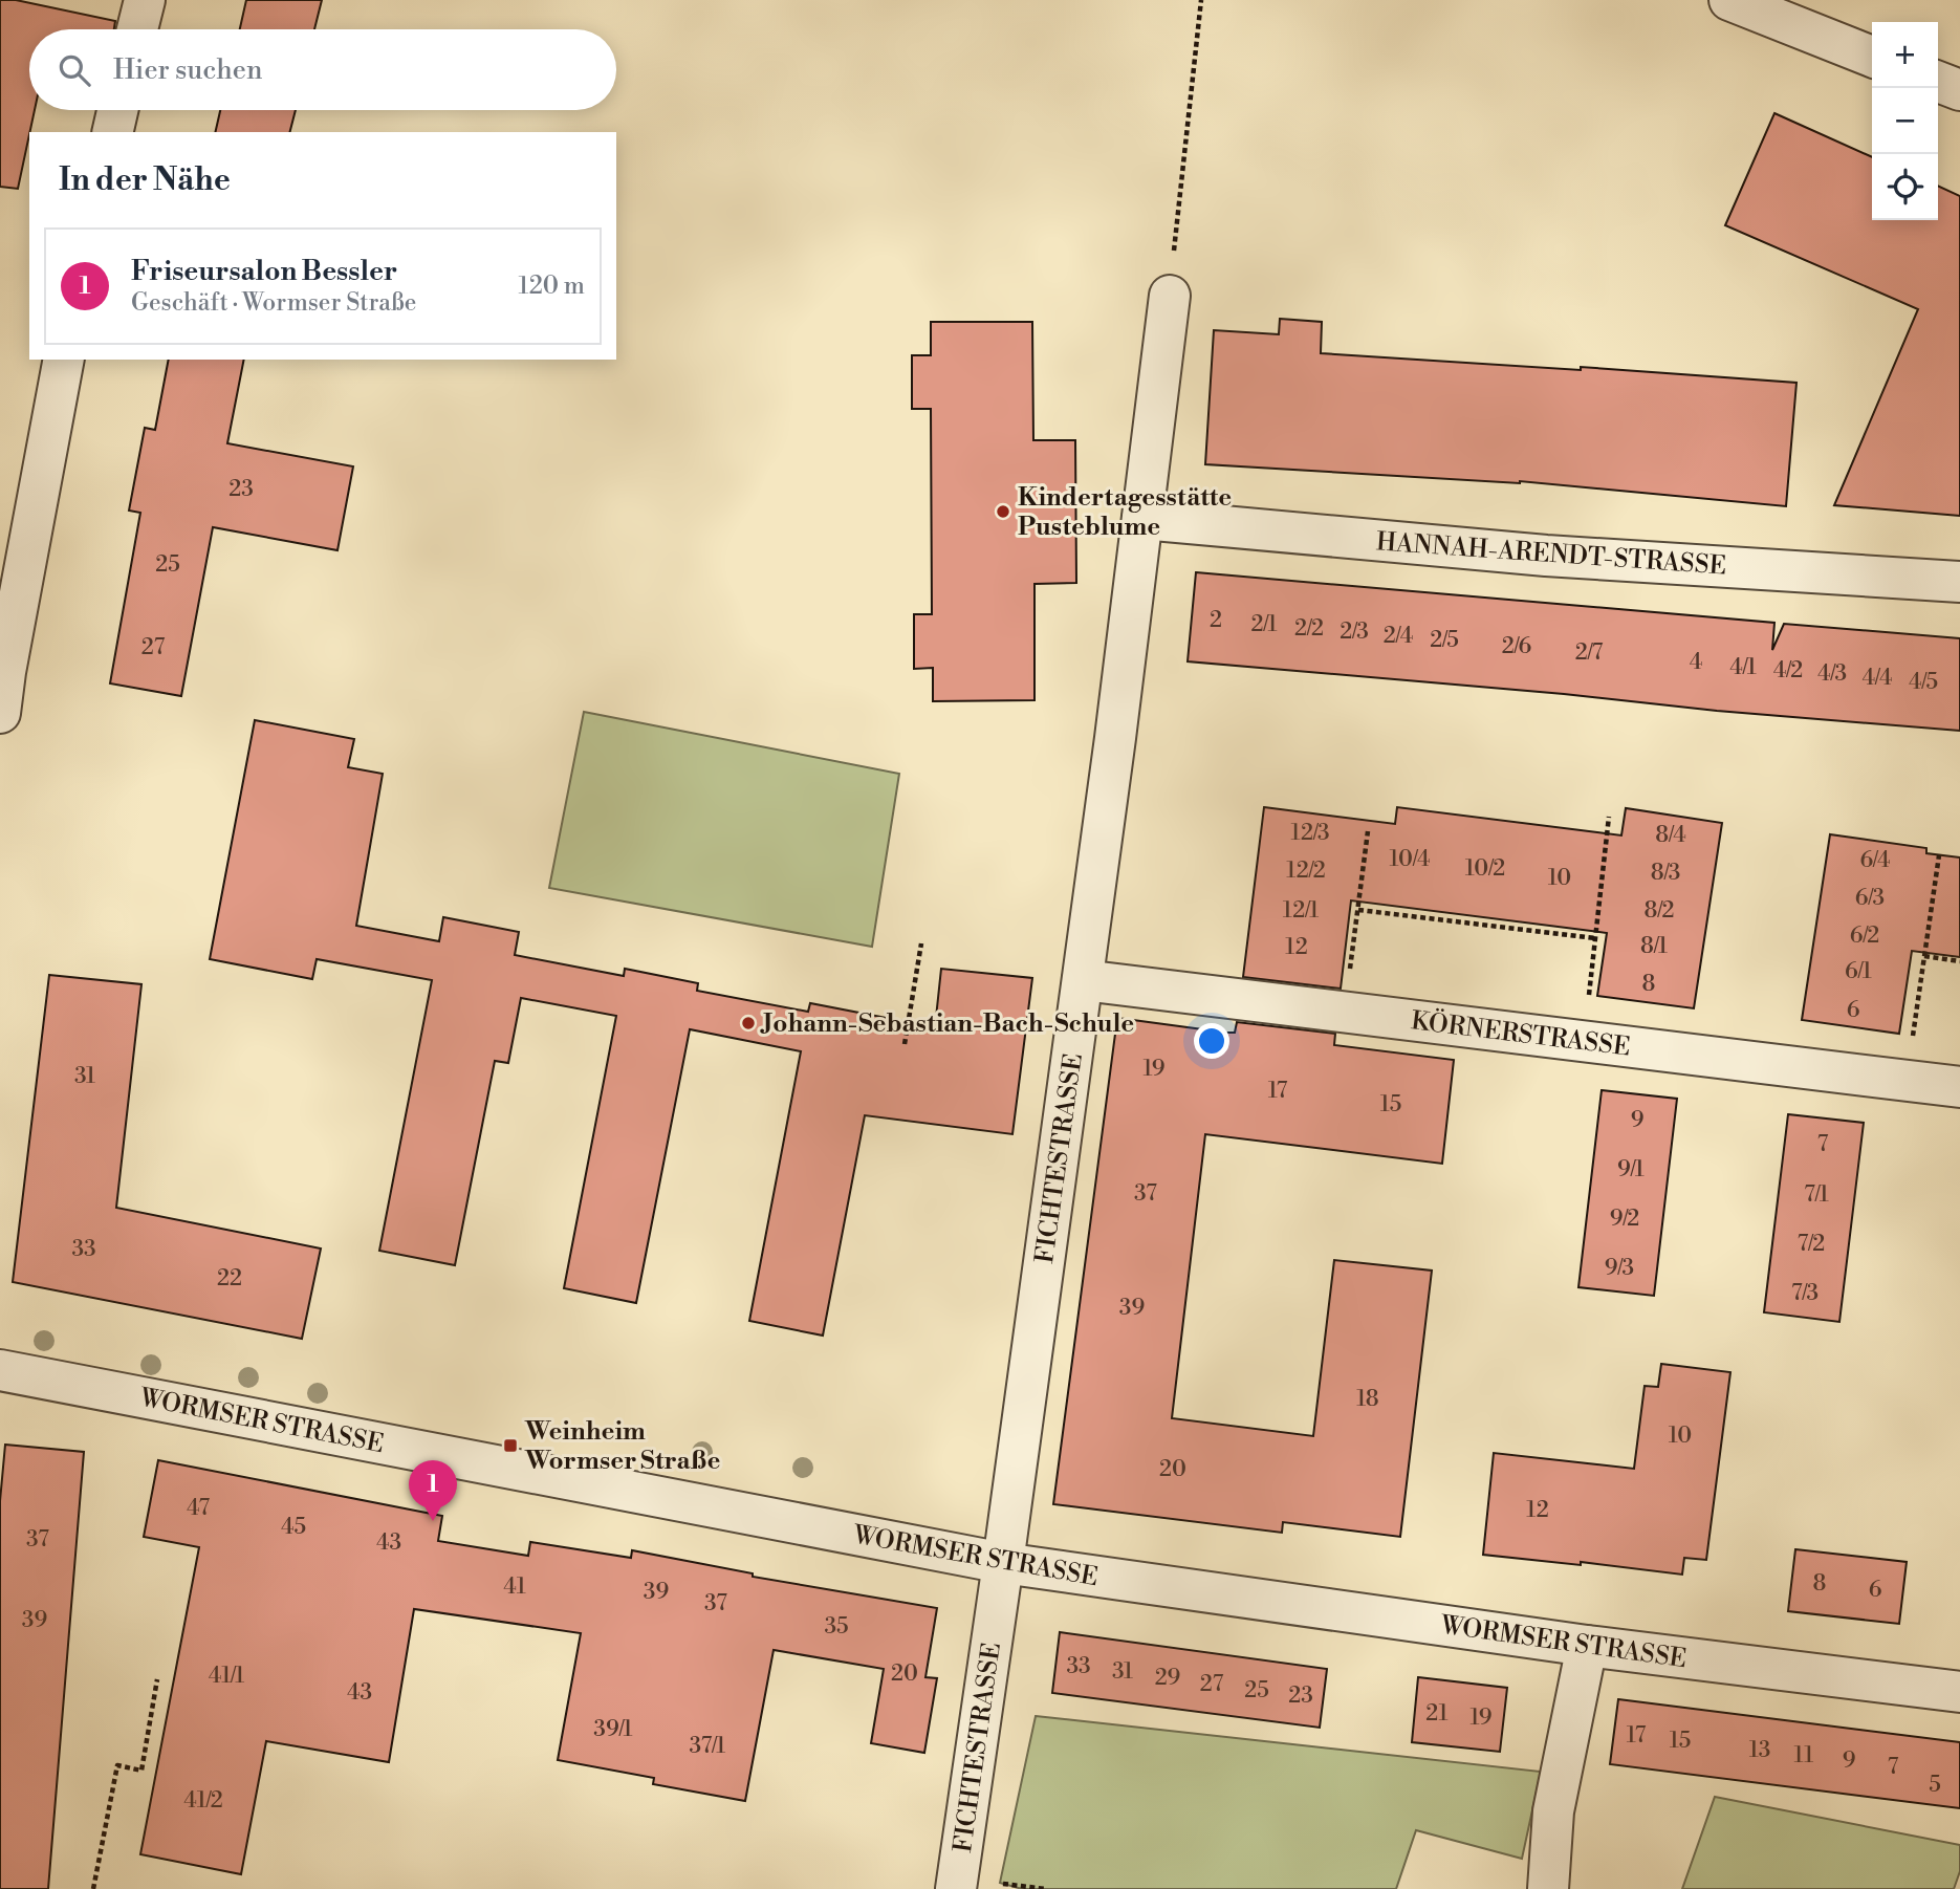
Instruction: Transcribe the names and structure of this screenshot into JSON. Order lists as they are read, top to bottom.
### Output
{
  "streets": {
    "street": [
      "HANNAH-ARENDT-STRASSE",
      "KÖRNERSTRASSE",
      "FICHTESTRASSE",
      "WORMSER STRASSE"
    ]
  },
  "crossings": [
    ["HANNAH-ARENDT-STRASSE", "FICHTESTRASSE"],
    ["KÖRNERSTRASSE", "FICHTESTRASSE"],
    ["FICHTESTRASSE", "WORMSER STRASSE"]
  ],
  "places": {
    "other": ["Kindertagesstätte Pusteblume", "Johann-Sebastian-Bach-Schule"],
    "transit": ["Weinheim Wormser Straße"]
  },
  "house_numbers": [
    "23",
    "25",
    "2",
    "2/1",
    "2/2",
    "2/3",
    "2/4",
    "2/5",
    "2/6",
    "27",
    "2/7",
    "4",
    "4/1",
    "4/2",
    "4/3",
    "4/4",
    "4/5",
    "12/3",
    "8/4",
    "10/4",
    "6/4",
    "10/2",
    "12/2",
    "8/3",
    "10",
    "6/3",
    "12/1",
    "8/2",
    "6/2",
    "8/1",
    "12",
    "6/1",
    "8",
    "6",
    "19",
    "31",
    "17",
    "15",
    "9",
    "7",
    "9/1",
    "37",
    "7/1",
    "9/2",
    "7/2",
    "33",
    "9/3",
    "22",
    "7/3",
    "39",
    "18",
    "10",
    "20",
    "47",
    "12",
    "45",
    "37",
    "43",
    "8",
    "41",
    "6",
    "39",
    "37",
    "39",
    "35",
    "33",
    "31",
    "20",
    "41/1",
    "29",
    "27",
    "25",
    "43",
    "23",
    "21",
    "19",
    "39/1",
    "17",
    "15",
    "37/1",
    "13",
    "11",
    "9",
    "7",
    "5",
    "41/2"
  ],
  "page": {
    "map_buttons": ["+", "−"],
    "search": "Hier suchen",
    "heading": "In der Nähe",
    "list": [
      {
        "mark": "1",
        "name": "Friseursalon Bessler",
        "note": "Geschäft · Wormser Straße",
        "value": "120 m"
      }
    ],
    "pins": "1"
  }
}
